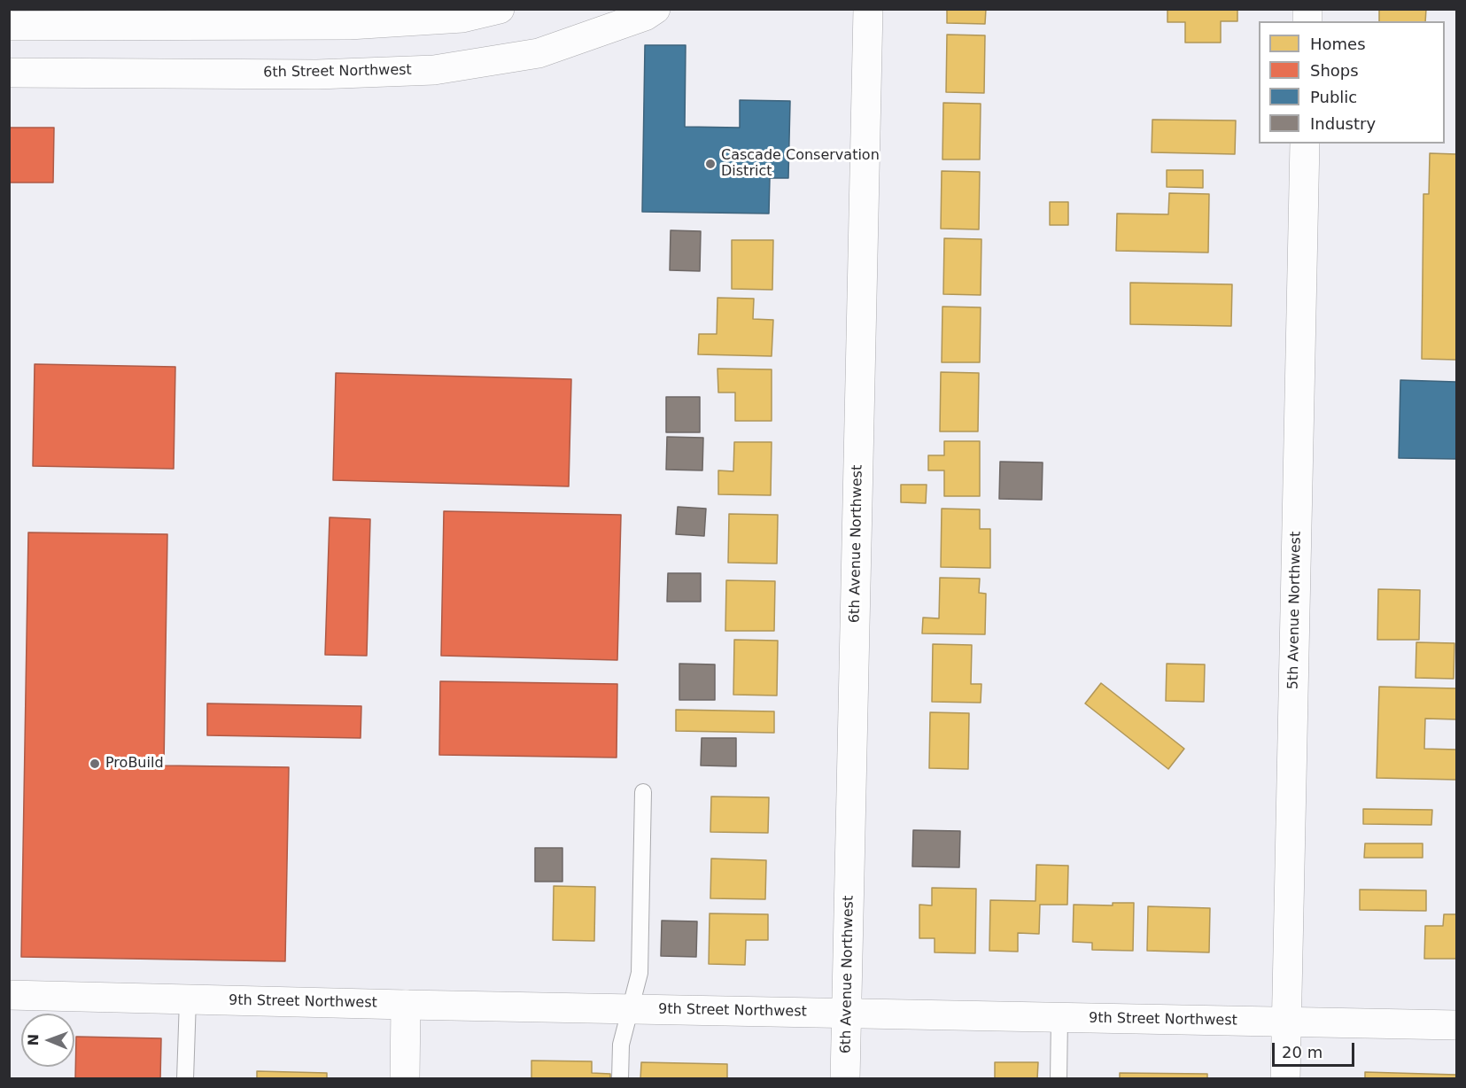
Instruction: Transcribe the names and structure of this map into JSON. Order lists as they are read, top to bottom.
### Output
{
  "streets": {
    "street": [
      "6th Street Northwest",
      "6th Avenue Northwest",
      "5th Avenue Northwest",
      "9th Street Northwest"
    ]
  },
  "crossings": [
    ["6th Avenue Northwest", "9th Street Northwest"],
    ["5th Avenue Northwest", "9th Street Northwest"]
  ],
  "places": ["Cascade Conservation District", "ProBuild"],
  "legend": [
    "Homes",
    "Shops",
    "Public",
    "Industry"
  ],
  "scale_bar": "20 m",
  "north": "left"
}
